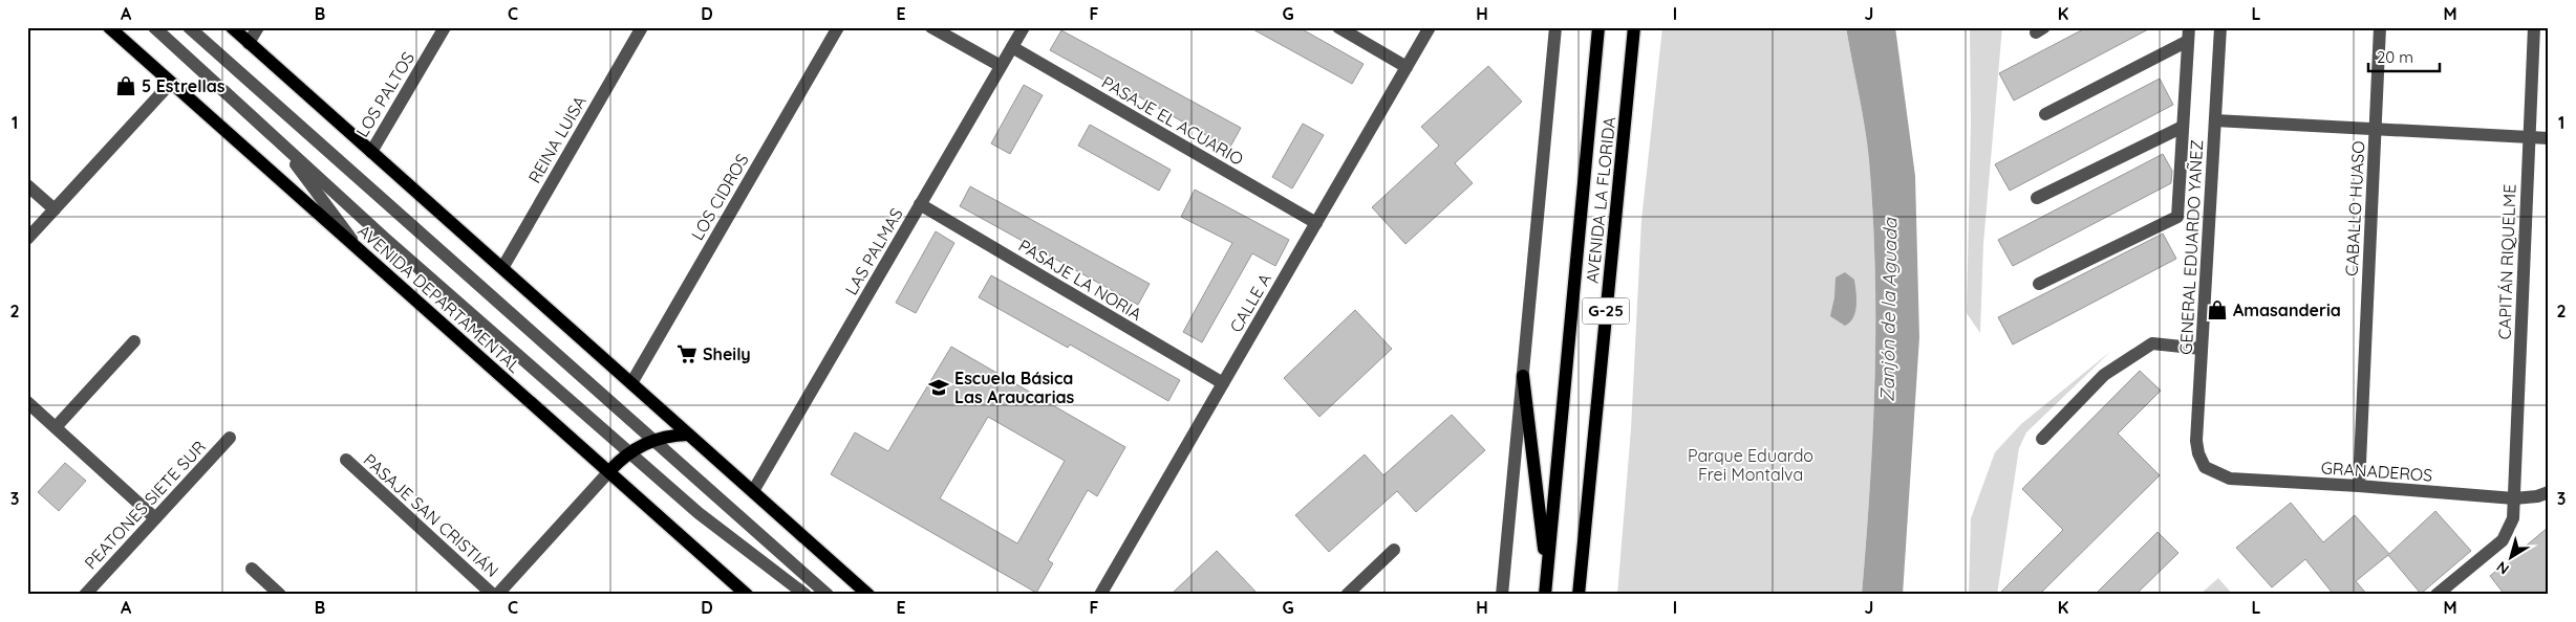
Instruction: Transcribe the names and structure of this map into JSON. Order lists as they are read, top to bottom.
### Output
{
  "streets": {
    "main road": ["AVENIDA LA FLORIDA", "AVENIDA DEPARTAMENTAL", "G-25"],
    "street": [
      "LOS PALTOS",
      "PASAJE EL ACUARIO",
      "REINA LUISA",
      "LOS CIDROS",
      "CABALLO HUASO",
      "GENERAL EDUARDO YAÑEZ",
      "LAS PALMAS",
      "CAPITÁN RIQUELME",
      "PASAJE LA NORIA",
      "CALLE A",
      "GRANADEROS",
      "PEATONES SIETE SUR",
      "PASAJE SAN CRISTIÁN"
    ]
  },
  "crossings": [
    ["PASAJE EL ACUARIO", "LAS PALMAS"],
    ["PASAJE EL ACUARIO", "CALLE A"],
    ["CABALLO HUASO", "GRANADEROS"],
    ["GENERAL EDUARDO YAÑEZ", "GRANADEROS"],
    ["LAS PALMAS", "PASAJE LA NORIA"],
    ["CAPITÁN RIQUELME", "GRANADEROS"],
    ["PASAJE LA NORIA", "CALLE A"]
  ],
  "water": ["Zanjón de la Aguada"],
  "parks": ["Parque Eduardo Frei Montalva"],
  "places": {
    "shop": ["5 Estrellas", "Amasanderia"],
    "supermarket": ["Sheily"],
    "school or university": ["Escuela Básica Las Araucarias"]
  },
  "scale_bar": "20 m",
  "north": "bottom left",
  "grid": {
    "columns": [
      "A",
      "B",
      "C",
      "D",
      "E",
      "F",
      "G",
      "H",
      "I",
      "J",
      "K",
      "L",
      "M"
    ],
    "rows": ["1", "2", "3"]
  }
}
